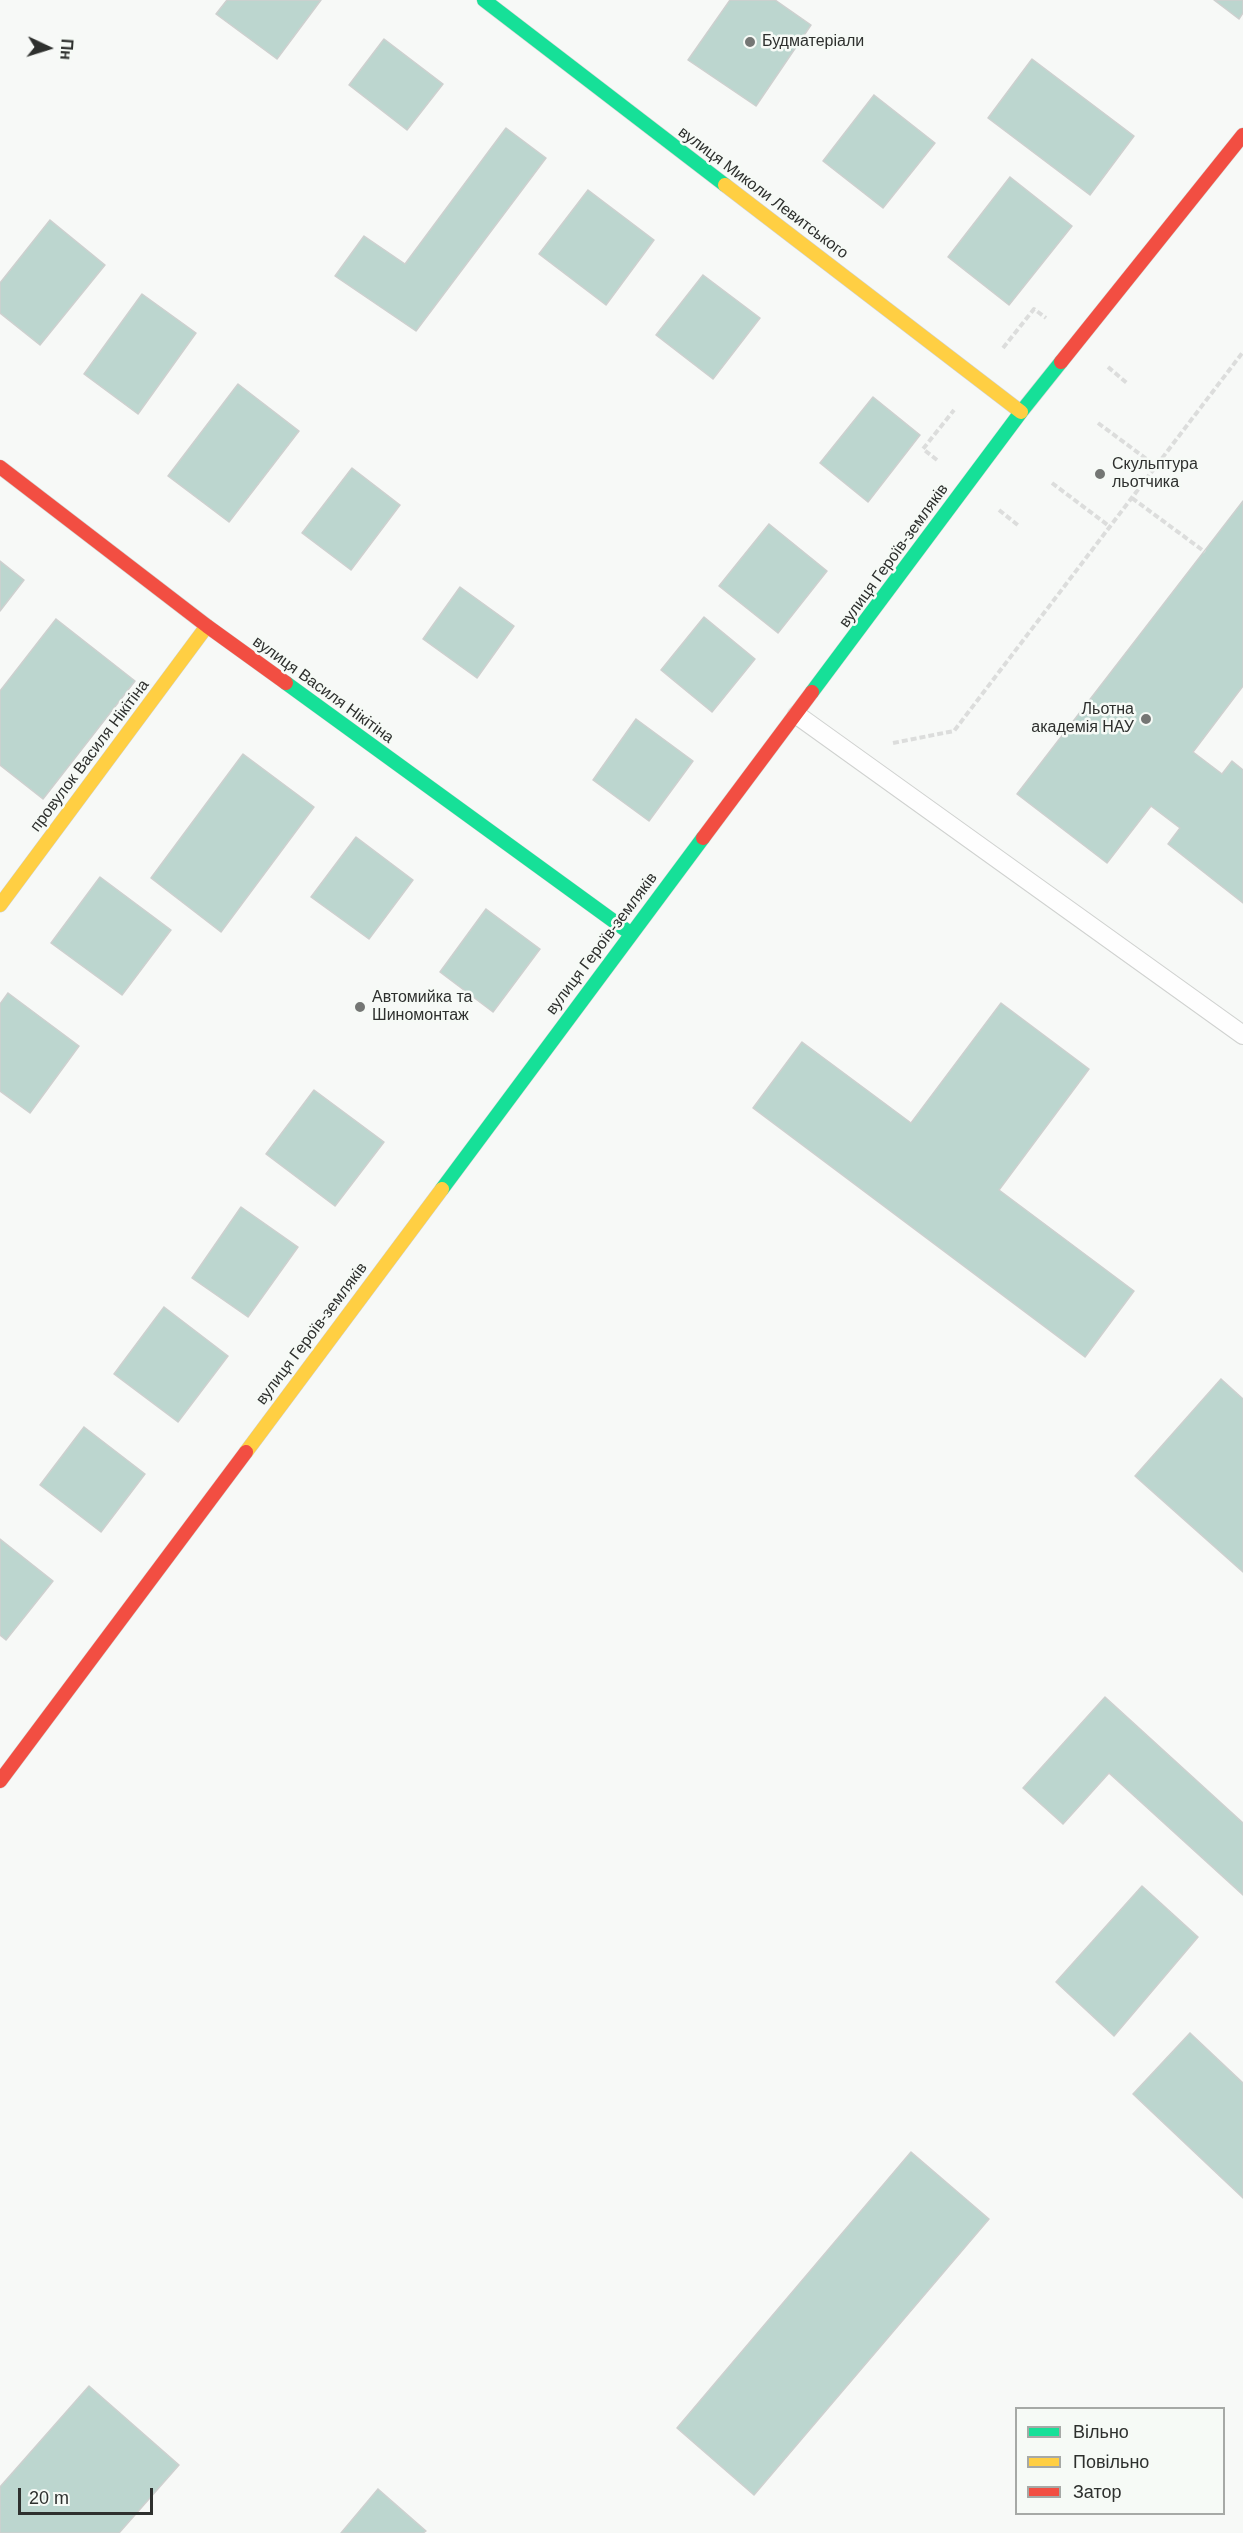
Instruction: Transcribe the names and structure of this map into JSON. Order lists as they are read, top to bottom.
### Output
{
  "streets": {
    "main road": [
      "вулиця Миколи Левитського",
      "вулиця Героїв-земляків",
      "вулиця Василя Нікітіна",
      "провулок Василя Нікітіна"
    ]
  },
  "crossings": [
    ["вулиця Миколи Левитського", "вулиця Героїв-земляків"],
    ["вулиця Героїв-земляків", "вулиця Василя Нікітіна"],
    ["вулиця Василя Нікітіна", "провулок Василя Нікітіна"]
  ],
  "places": [
    "Будматеріали",
    "Скульптура льотчика",
    "Льотна академія НАУ",
    "Автомийка та Шиномонтаж"
  ],
  "legend": ["Вільно", "Повільно", "Затор"],
  "scale_bar": "20 m",
  "north": "right"
}
